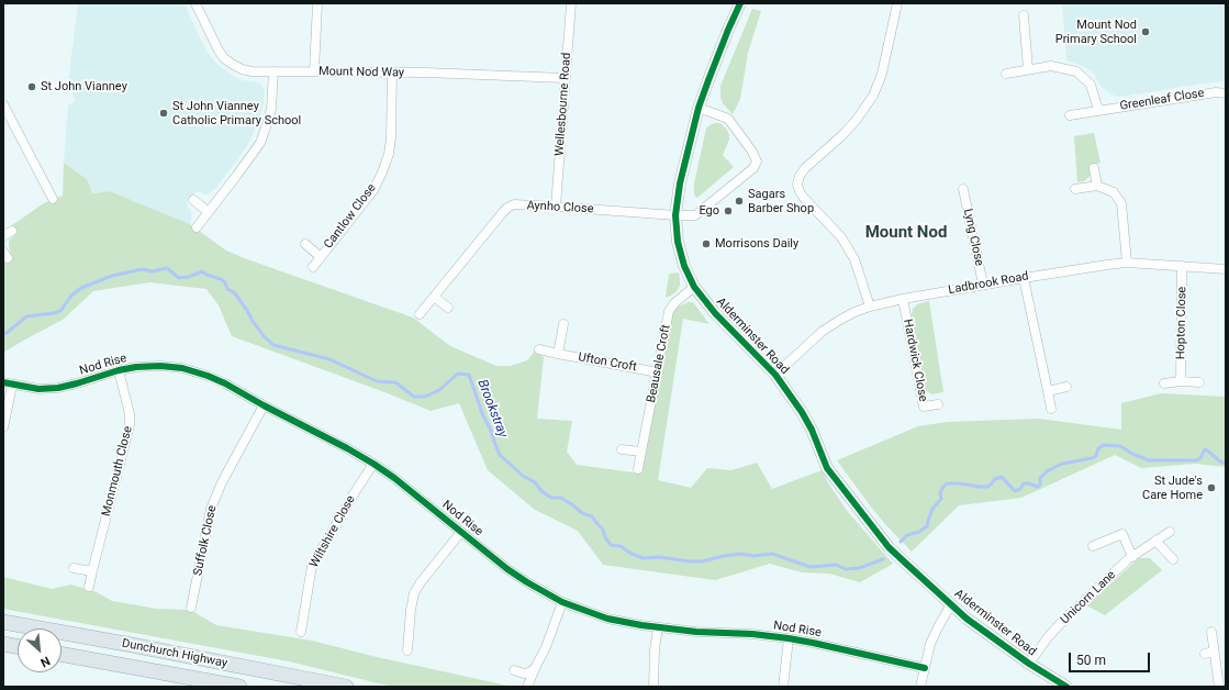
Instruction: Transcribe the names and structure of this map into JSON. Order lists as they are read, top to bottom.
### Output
{
  "streets": {
    "highway": ["Dunchurch Highway"],
    "street": [
      "Mount Nod Way",
      "Greenleaf Close",
      "Wellesbourne Road",
      "Aynho Close",
      "Cantlow Close",
      "Lyng Close",
      "Ladbrook Road",
      "Hopton Close",
      "Alderminster Road",
      "Hardwick Close",
      "Ufton Croft",
      "Beausale Croft",
      "Nod Rise",
      "Monmouth Close",
      "Wiltshire Close",
      "Suffolk Close",
      "Unicorn Lane"
    ]
  },
  "crossings": [
    ["Mount Nod Way", "Wellesbourne Road"],
    ["Mount Nod Way", "Cantlow Close"],
    ["Wellesbourne Road", "Aynho Close"],
    ["Aynho Close", "Alderminster Road"],
    ["Lyng Close", "Ladbrook Road"],
    ["Ladbrook Road", "Hopton Close"],
    ["Ladbrook Road", "Alderminster Road"],
    ["Ladbrook Road", "Hardwick Close"],
    ["Alderminster Road", "Beausale Croft"],
    ["Alderminster Road", "Unicorn Lane"],
    ["Ufton Croft", "Beausale Croft"],
    ["Nod Rise", "Monmouth Close"],
    ["Nod Rise", "Wiltshire Close"],
    ["Nod Rise", "Suffolk Close"]
  ],
  "districts": ["Mount Nod"],
  "water": ["Brookstray"],
  "places": [
    "Mount Nod Primary School",
    "St John Vianney",
    "St John Vianney Catholic Primary School",
    "Sagars Barber Shop",
    "Ego",
    "Morrisons Daily",
    "St Jude's Care Home"
  ],
  "scale_bar": "50 m",
  "north": "bottom right"
}
